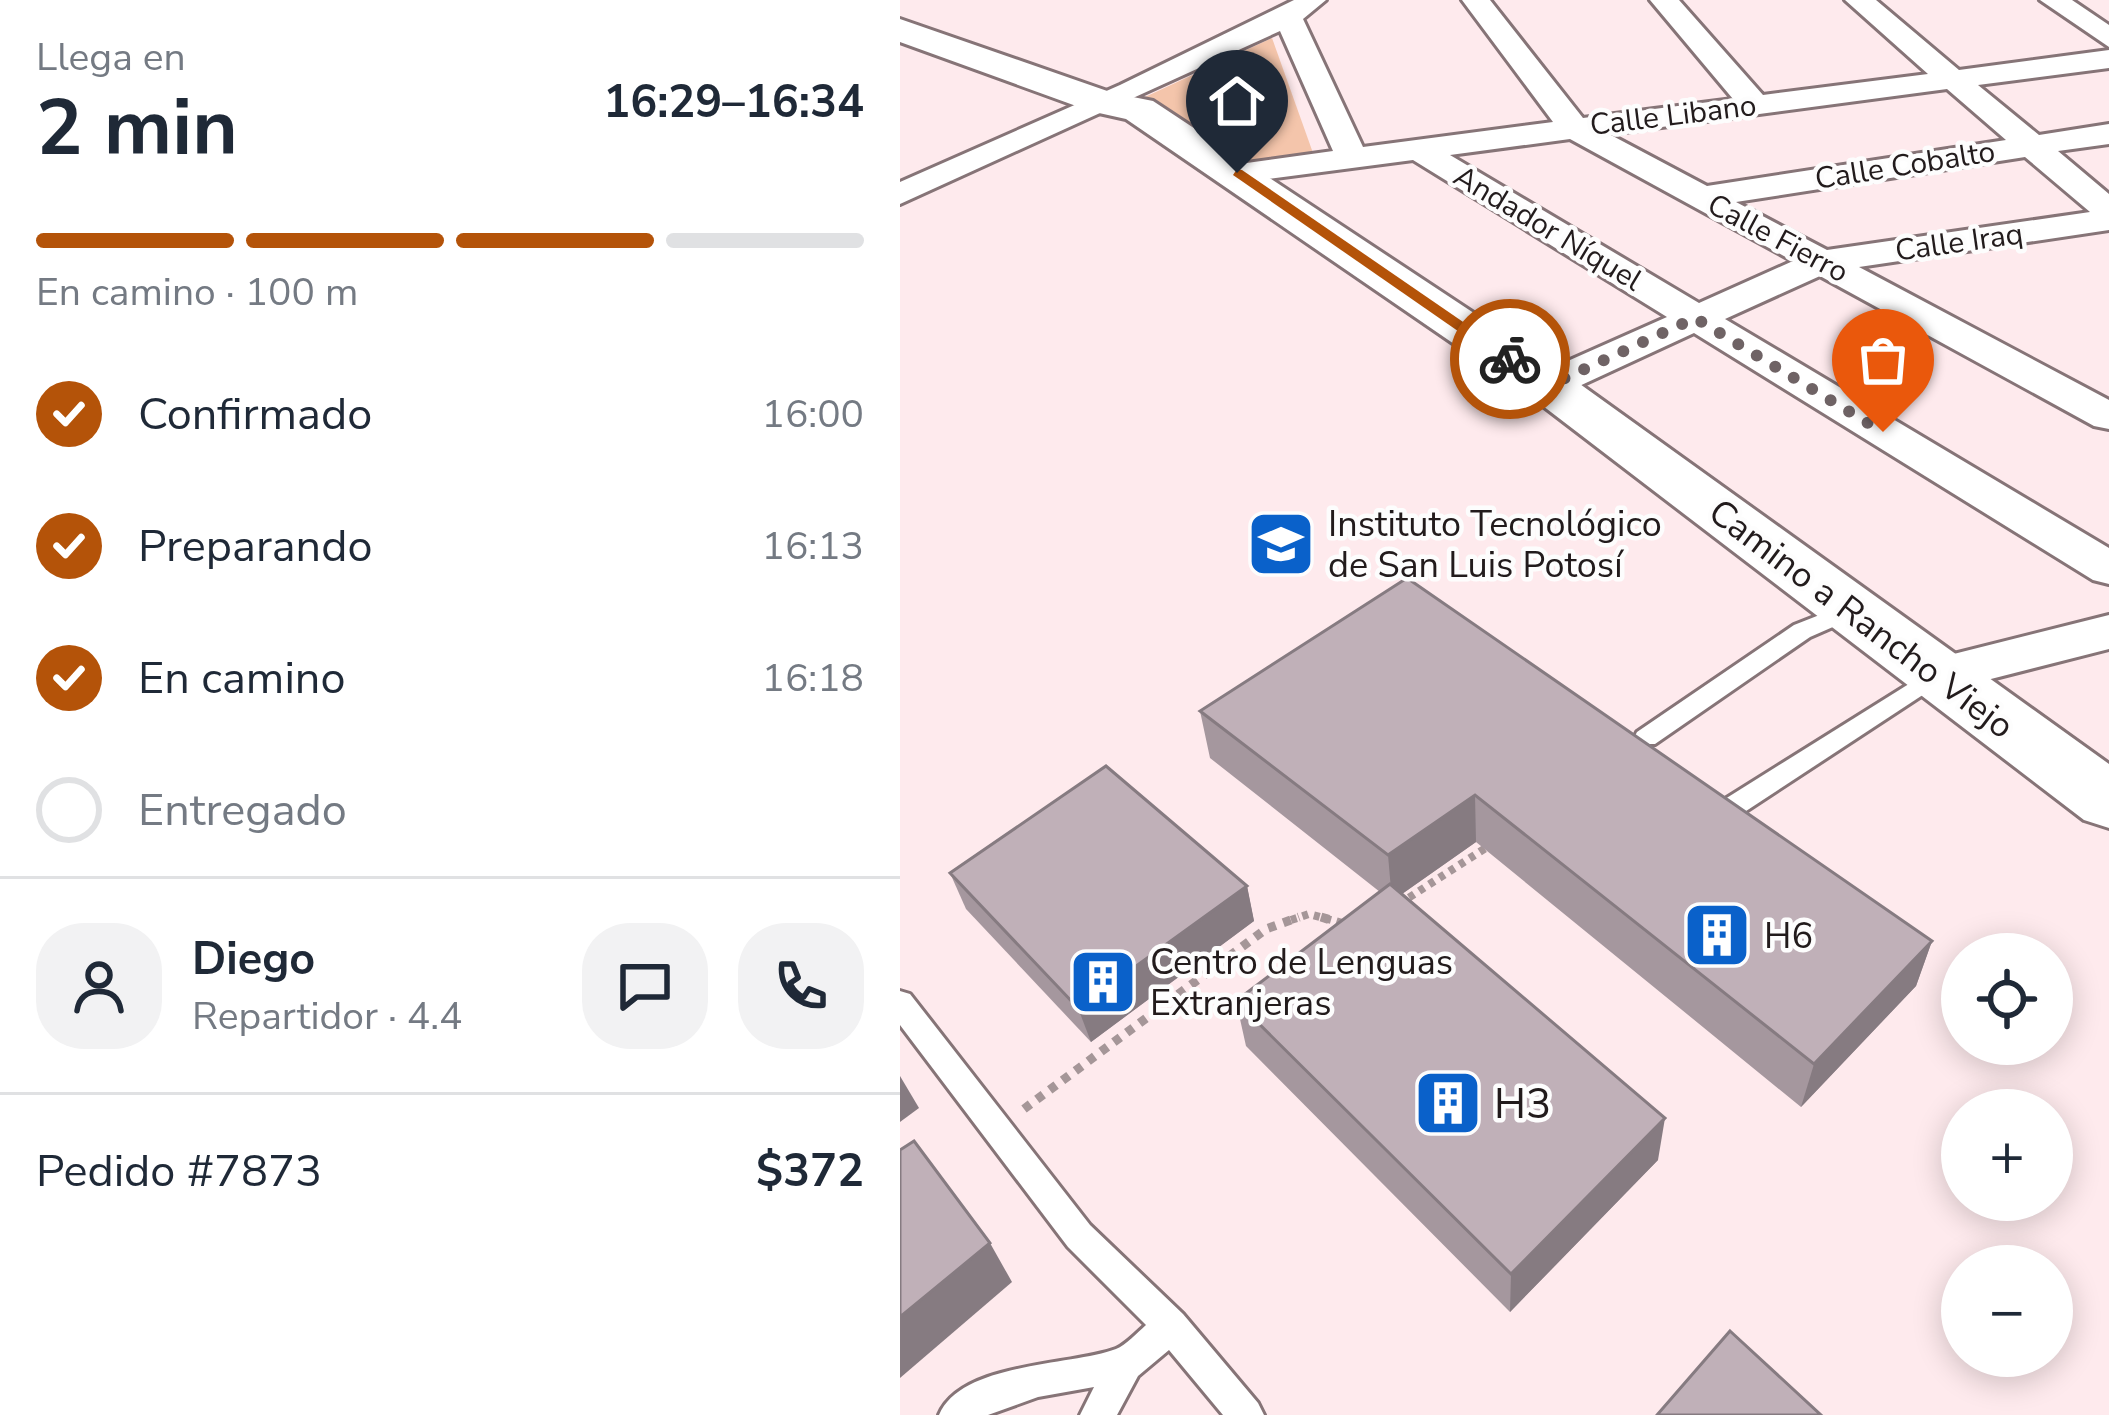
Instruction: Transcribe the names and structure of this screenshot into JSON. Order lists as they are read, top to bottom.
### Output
{
  "streets": {
    "street": [
      "Calle Libano",
      "Calle Cobalto",
      "Andador Níquel",
      "Calle Fierro",
      "Calle Iraq",
      "Camino a Rancho Viejo"
    ]
  },
  "crossings": [
    ["Calle Libano", "Andador Níquel"],
    ["Calle Libano", "Calle Fierro"],
    ["Calle Libano", "Camino a Rancho Viejo"],
    ["Calle Cobalto", "Calle Fierro"],
    ["Andador Níquel", "Calle Iraq"],
    ["Calle Fierro", "Calle Iraq"],
    ["Calle Iraq", "Camino a Rancho Viejo"]
  ],
  "places": {
    "school or university": ["Instituto Tecnológico de San Luis Potosí"],
    "building": ["H6", "Centro de Lenguas Extranjeras", "H3"]
  },
  "page": {
    "heading": ["2 min", "Llega en", "16:29–16:34"],
    "panel": [
      "Diego",
      "Repartidor · 4.4",
      "Pedido #7873",
      "$372"
    ],
    "bar": "En camino · 100 m",
    "list": [
      ["Confirmado", "16:00"],
      ["Preparando", "16:13"],
      ["En camino", "16:18"],
      "Entregado"
    ],
    "map_buttons": ["+", "−"]
  }
}
